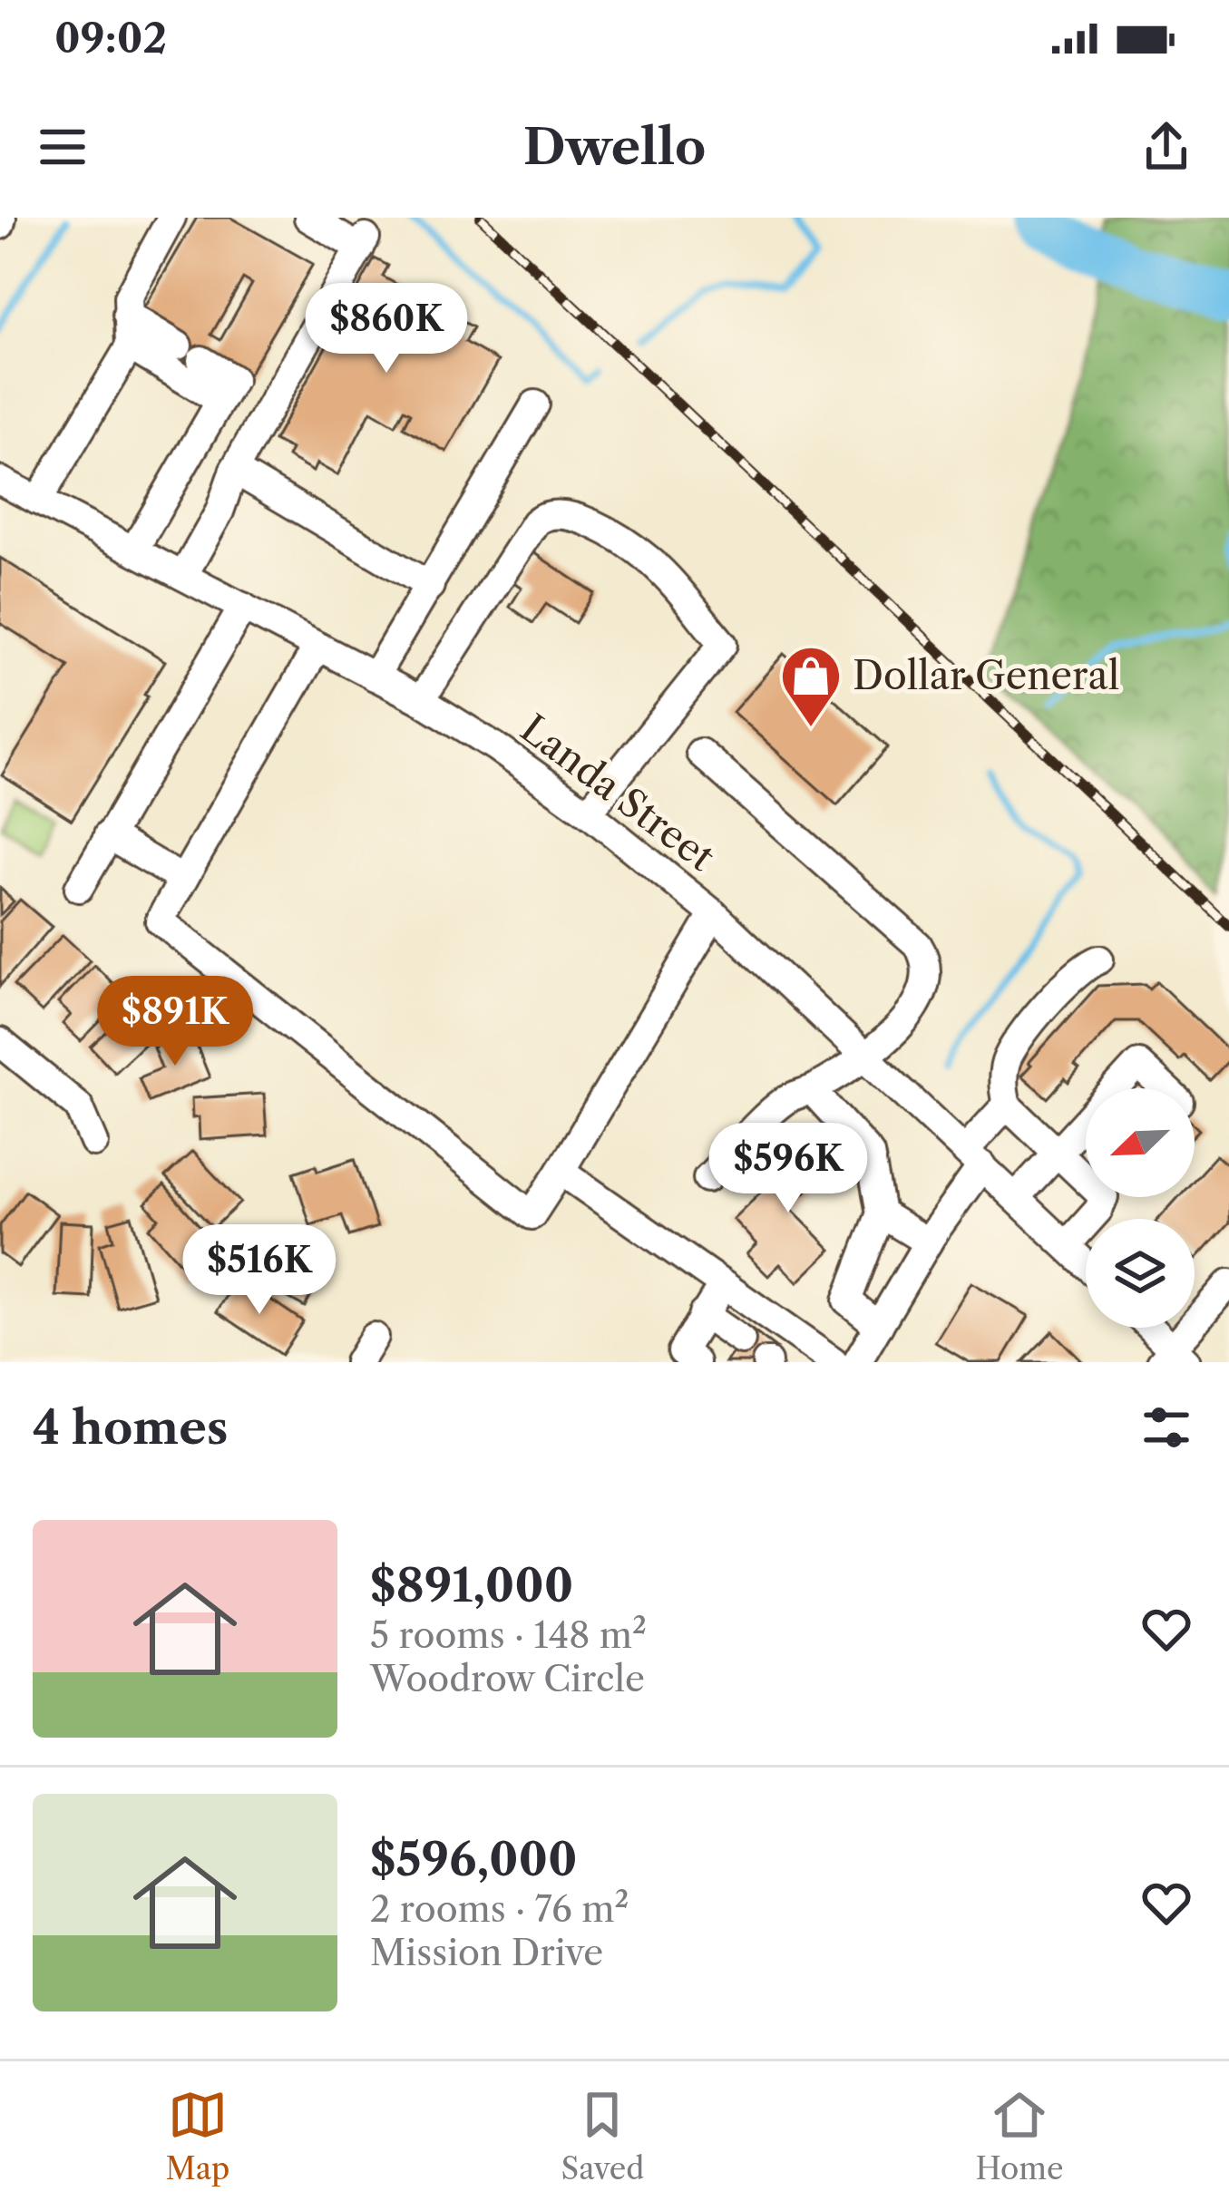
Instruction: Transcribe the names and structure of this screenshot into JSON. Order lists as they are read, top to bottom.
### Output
{
  "streets": {
    "street": ["Landa Street"]
  },
  "places": {
    "shop": ["Dollar General"]
  },
  "north": "bottom left",
  "page": {
    "status": "09:02",
    "header": "Dwello",
    "price": [
      "$860K",
      "$891K",
      "$596K",
      "$516K"
    ],
    "heading": "4 homes",
    "list": [
      {
        "name": "$891,000",
        "note": "5 rooms · 148 m² · Woodrow Circle"
      },
      {
        "name": "$596,000",
        "note": "2 rooms · 76 m² · Mission Drive"
      }
    ],
    "tabs": ["Map", "Saved", "Home"]
  }
}
